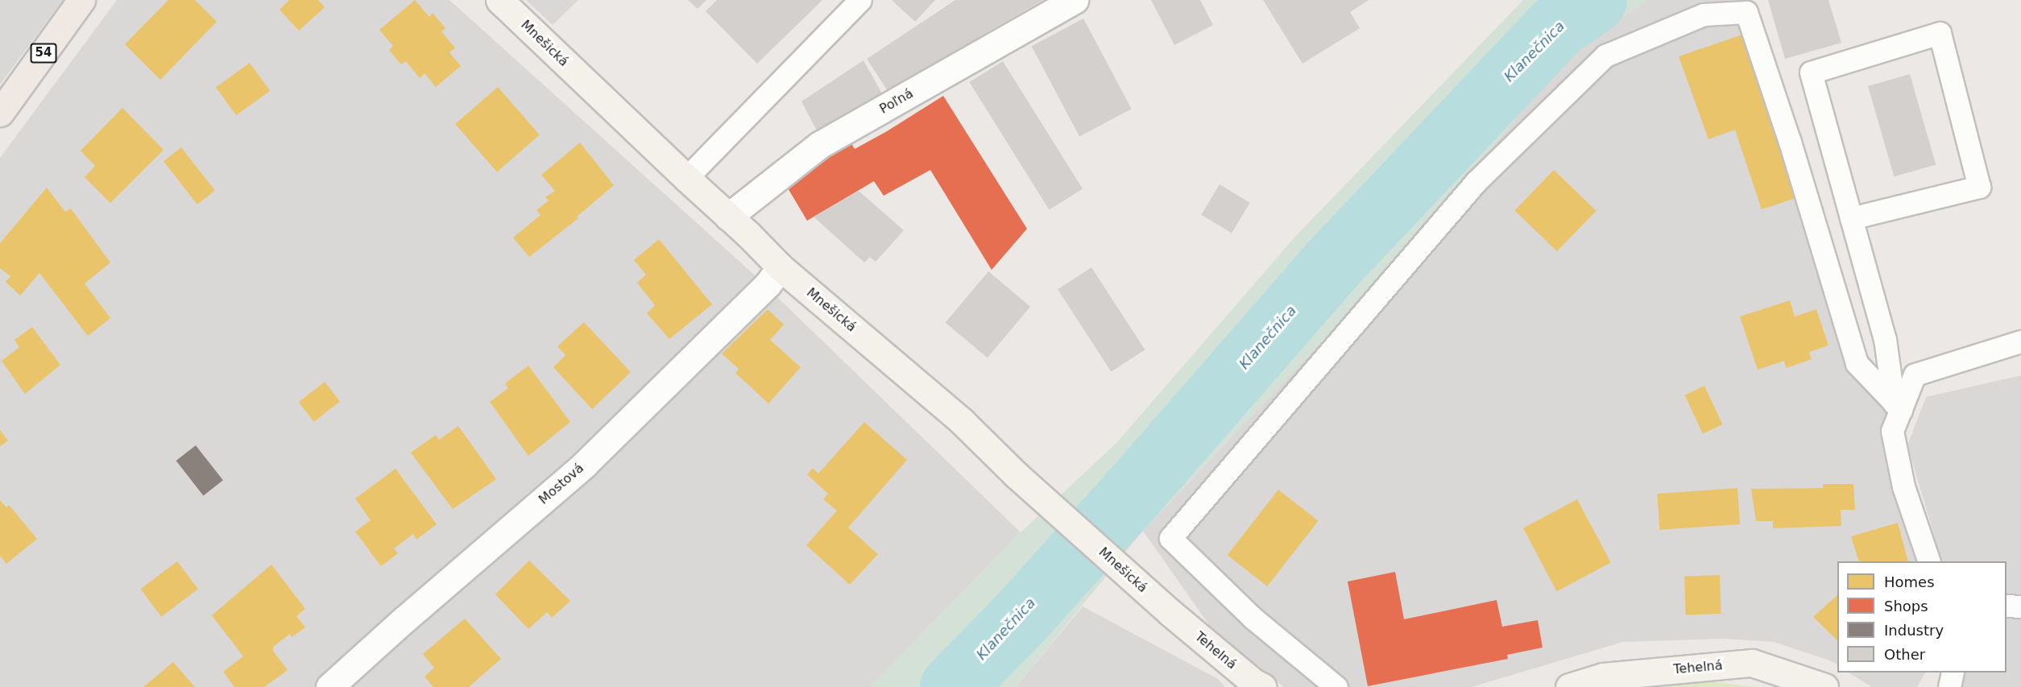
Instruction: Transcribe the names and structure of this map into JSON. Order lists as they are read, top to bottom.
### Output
{
  "streets": {
    "main road": ["54"],
    "street": [
      "Mnešická",
      "Poľná",
      "Mostová",
      "Tehelná"
    ]
  },
  "crossings": [
    ["Mnešická", "Poľná"],
    ["Mnešická", "Mostová"],
    ["Mnešická", "Tehelná"]
  ],
  "water": ["Klanečnica"],
  "legend": [
    "Homes",
    "Shops",
    "Industry",
    "Other"
  ]
}
